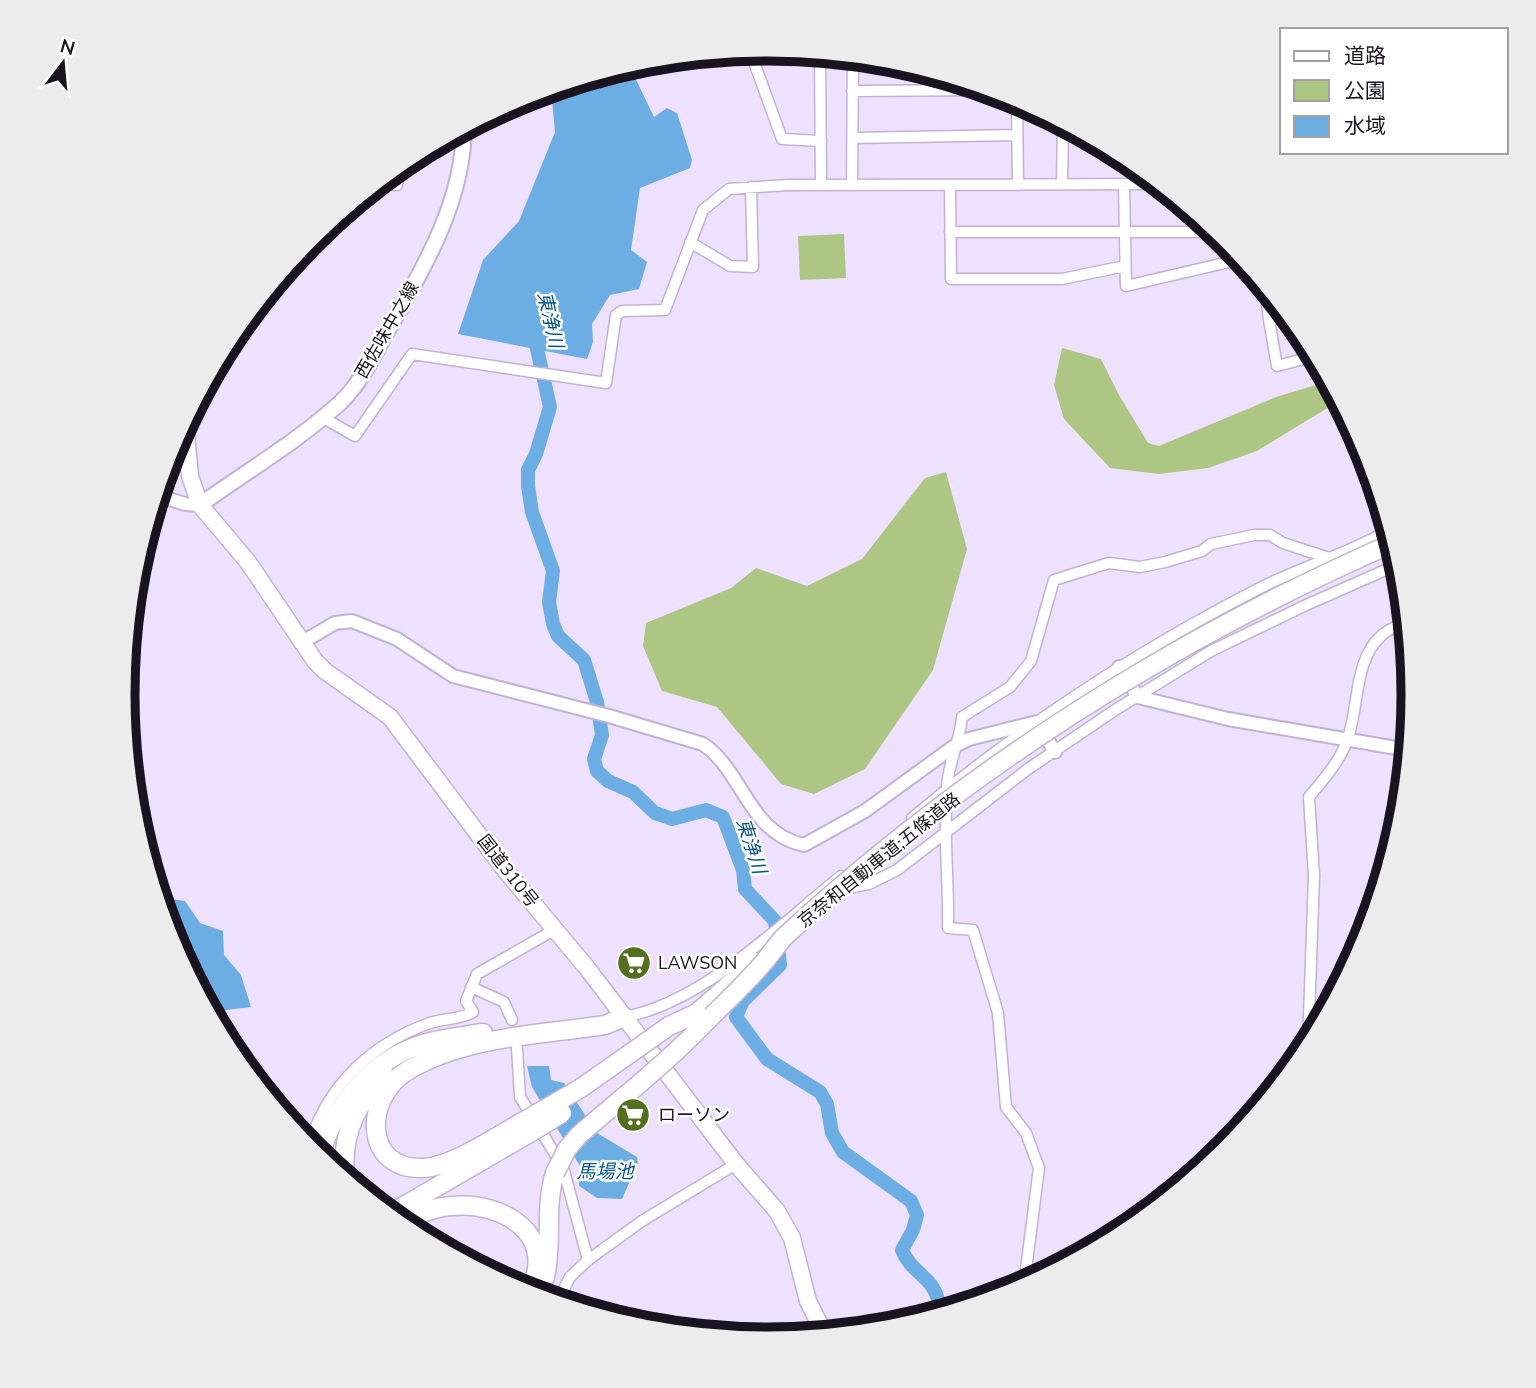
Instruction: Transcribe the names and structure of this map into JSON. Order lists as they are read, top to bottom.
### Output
{
  "streets": {
    "highway": ["京奈和自動車道;五條道路", "国道310号"],
    "main road": ["西佐味中之線"]
  },
  "crossings": [
    ["西佐味中之線", "国道310号"]
  ],
  "water": ["東浄川", "馬場池"],
  "places": {
    "supermarket": ["LAWSON", "ローソン"]
  },
  "legend": ["道路", "公園", "水域"],
  "north": "top"
}
